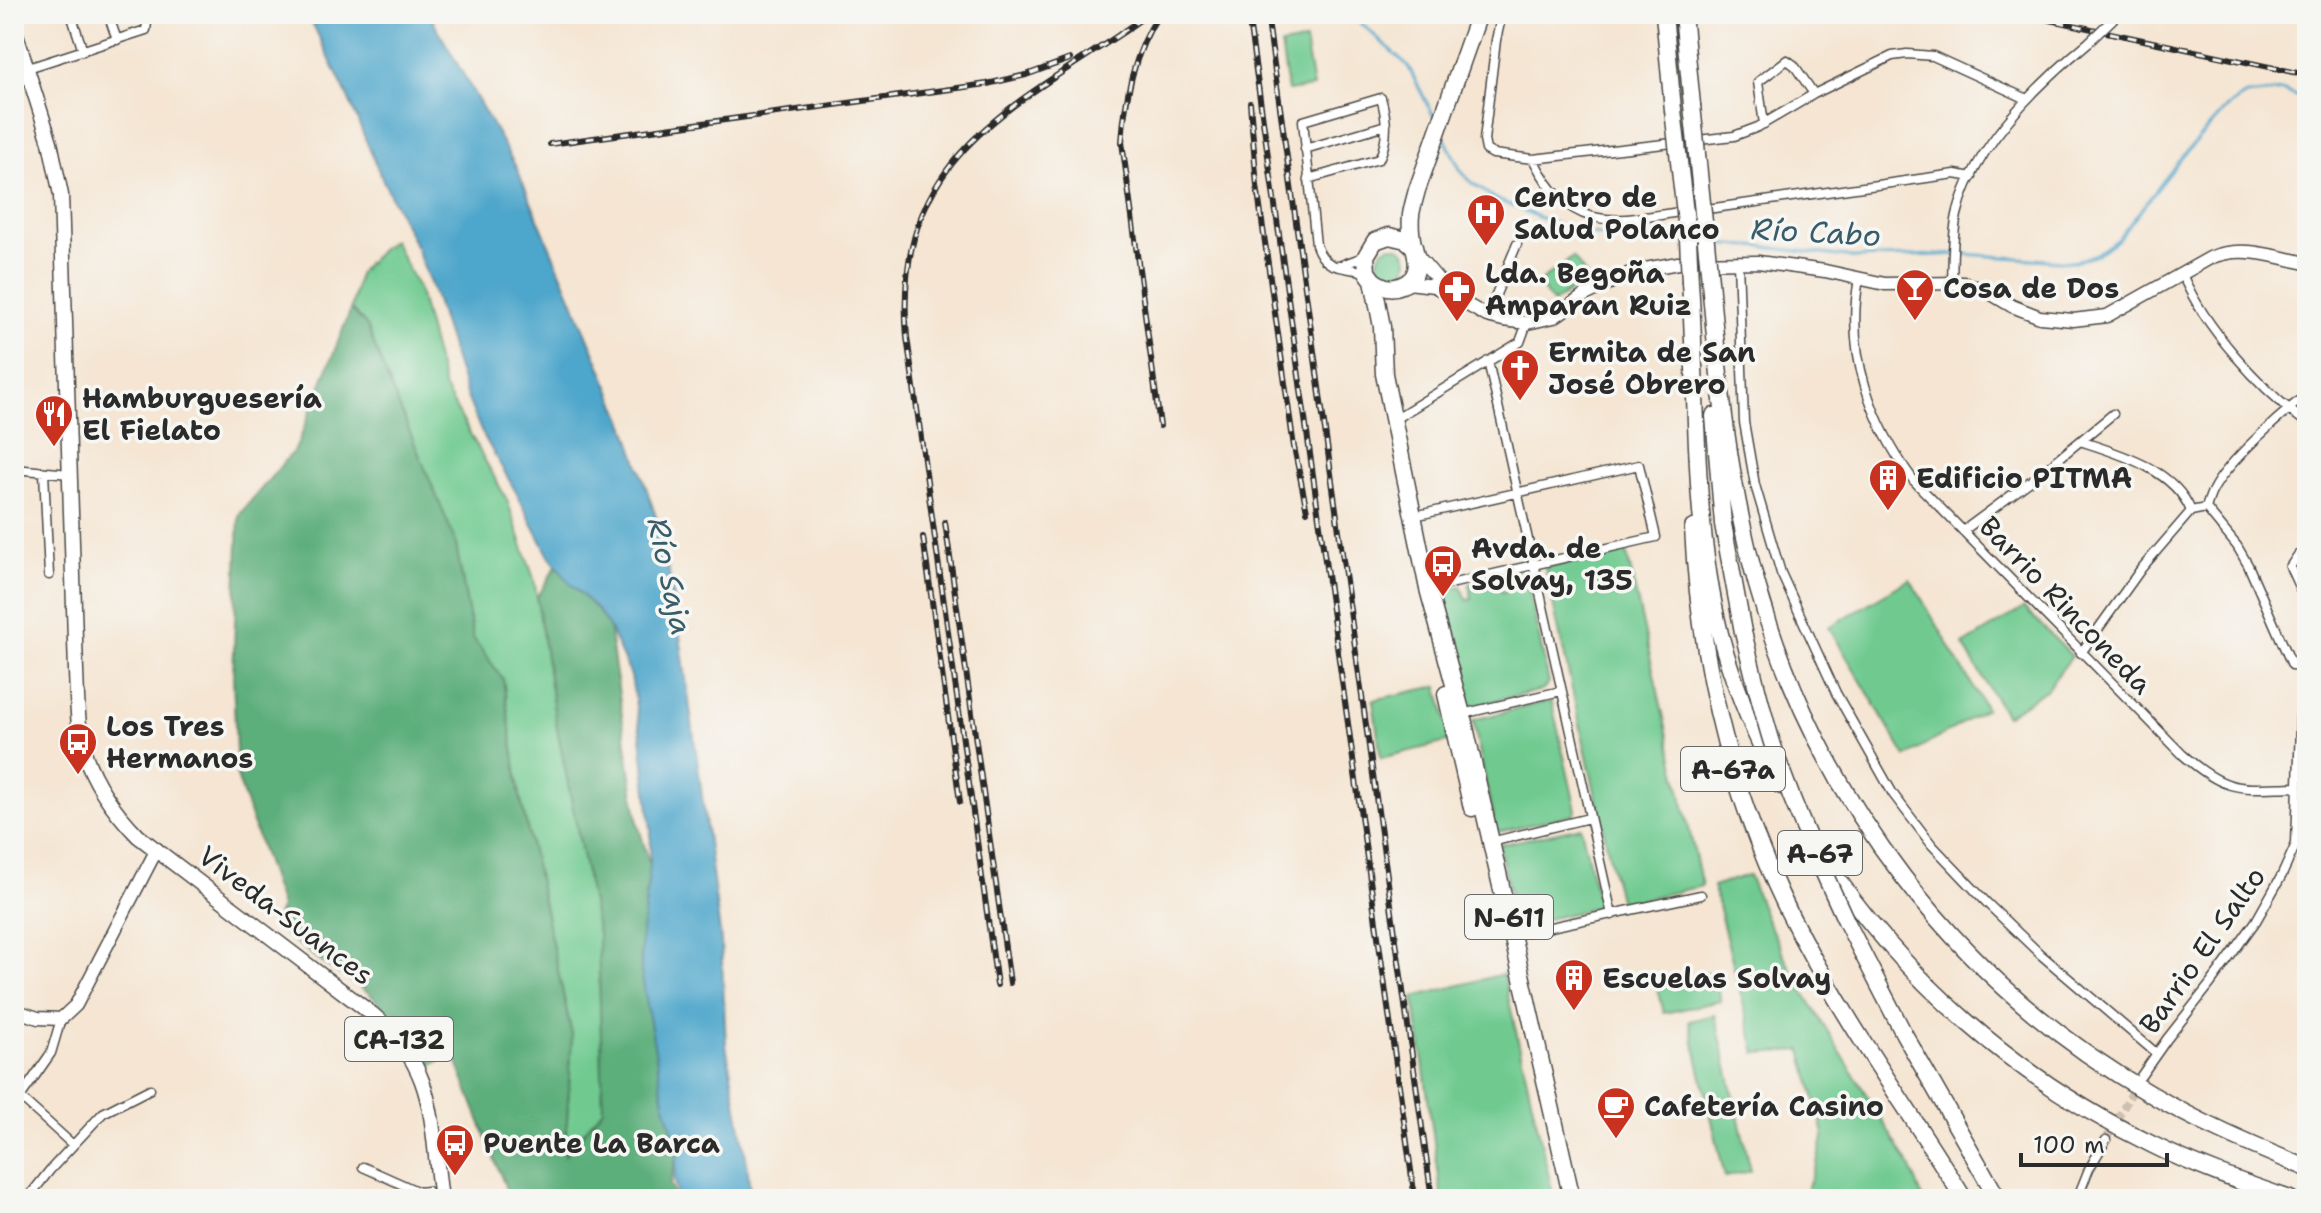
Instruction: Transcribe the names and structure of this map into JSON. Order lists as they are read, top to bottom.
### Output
{
  "streets": {
    "highway": ["A-67a", "A-67", "N-611"],
    "main road": ["Viveda-Suances", "CA-132"],
    "street": ["Barrio Rinconeda", "Barrio El Salto"]
  },
  "crossings": [
    ["Barrio Rinconeda", "Barrio El Salto"],
    ["A-67a", "A-67"],
    ["Viveda-Suances", "CA-132"]
  ],
  "water": ["Río Cabo", "Río Saja"],
  "places": {
    "hospital": ["Centro de Salud Polanco"],
    "bar": ["Cosa de Dos"],
    "pharmacy": ["Lda. Begoña Amparan Ruiz"],
    "church": ["Ermita de San José Obrero"],
    "restaurant": ["Hamburguesería El Fielato"],
    "building": ["Edificio PITMA", "Escuelas Solvay"],
    "bus stop": ["Avda. de Solvay, 135", "Los Tres Hermanos", "Puente La Barca"],
    "cafe": ["Cafetería Casino"]
  },
  "scale_bar": "100 m"
}
